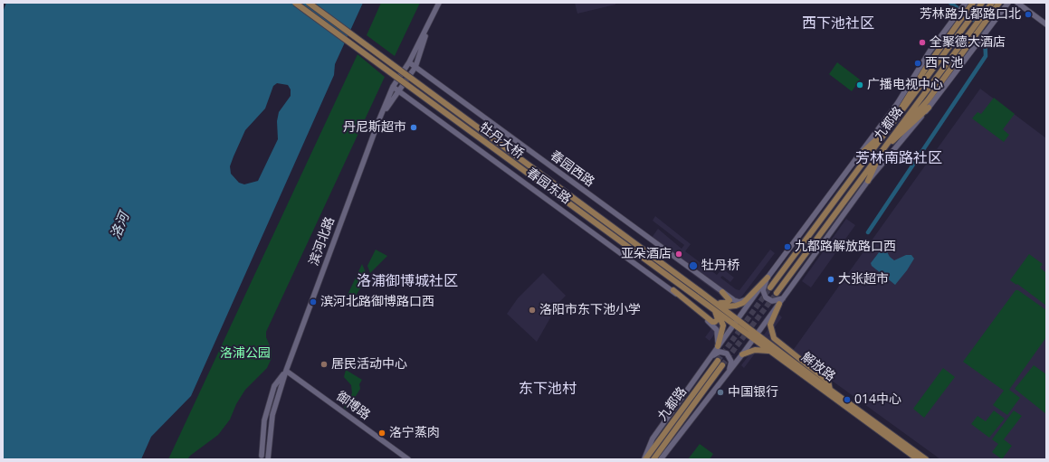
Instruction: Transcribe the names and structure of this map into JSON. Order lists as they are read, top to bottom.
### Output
{
  "streets": {
    "main road": [
      "九都路",
      "牡丹大桥",
      "春园西路",
      "春园东路",
      "滨河北路",
      "解放路",
      "御博路"
    ]
  },
  "crossings": [
    ["九都路", "春园东路"],
    ["九都路", "解放路"],
    ["牡丹大桥", "解放路"],
    ["春园西路", "滨河北路"],
    ["春园东路", "滨河北路"],
    ["滨河北路", "御博路"]
  ],
  "districts": [
    "西下池社区",
    "芳林南路社区",
    "洛浦御博城社区",
    "东下池村"
  ],
  "water": ["洛河"],
  "parks": ["洛浦公园"],
  "places": [
    "芳林路九都路口北",
    "全聚德大酒店",
    "西下池",
    "广播电视中心",
    "丹尼斯超市",
    "九都路解放路口西",
    "亚朵酒店",
    "牡丹桥",
    "大张超市",
    "滨河北路御博路口西",
    "洛阳市东下池小学",
    "居民活动中心",
    "中国银行",
    "014中心",
    "洛宁蒸肉"
  ]
}
